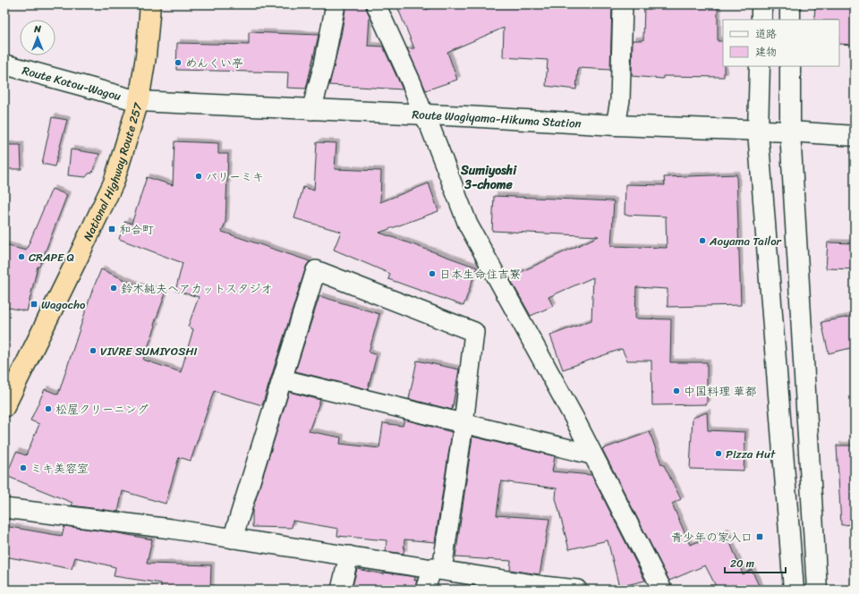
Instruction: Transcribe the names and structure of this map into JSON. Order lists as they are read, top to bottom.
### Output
{
  "streets": {
    "highway": ["National Highway Route 257"],
    "street": ["Route Kotou-Wagou", "Route Wagiyama-Hikuma Station"]
  },
  "crossings": [
    ["Route Kotou-Wagou", "Route Wagiyama-Hikuma Station"],
    ["Route Kotou-Wagou", "National Highway Route 257"],
    ["Route Wagiyama-Hikuma Station", "National Highway Route 257"]
  ],
  "districts": ["Sumiyoshi 3-chome"],
  "places": {
    "other": [
      "めんくい亭",
      "パリーミキ",
      "Aoyama Tailor",
      "CRAPE Q",
      "日本生命住吉寮",
      "鈴木純夫ヘアカットスタジオ",
      "VIVRE SUMIYOSHI",
      "中国料理 華都",
      "松屋クリーニング",
      "Pizza Hut",
      "ミキ美容室"
    ],
    "transit": ["和合町", "Wagocho", "青少年の家入口"]
  },
  "legend": ["道路", "建物"],
  "scale_bar": "20 m",
  "north": "top"
}
